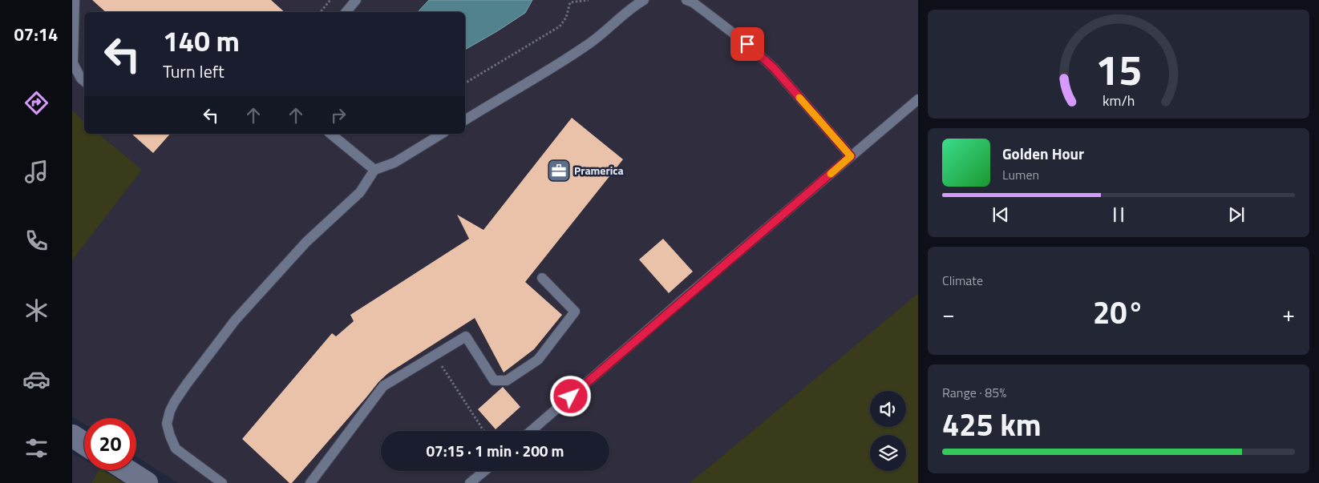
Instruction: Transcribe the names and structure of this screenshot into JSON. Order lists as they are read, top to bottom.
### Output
{
  "places": {
    "office": ["Pramerica"]
  },
  "page": {
    "tabs": "07:14",
    "turn": ["140 m", "Turn left"],
    "song": ["Golden Hour", "Lumen"],
    "tile": [
      "Climate",
      ["Range · 85%", "425 km"]
    ],
    "heat": ["−", "20°", "+"],
    "limit": "20",
    "trip": "07:15 · 1 min · 200 m",
    "gauge": ["15", "km/h"]
  }
}
